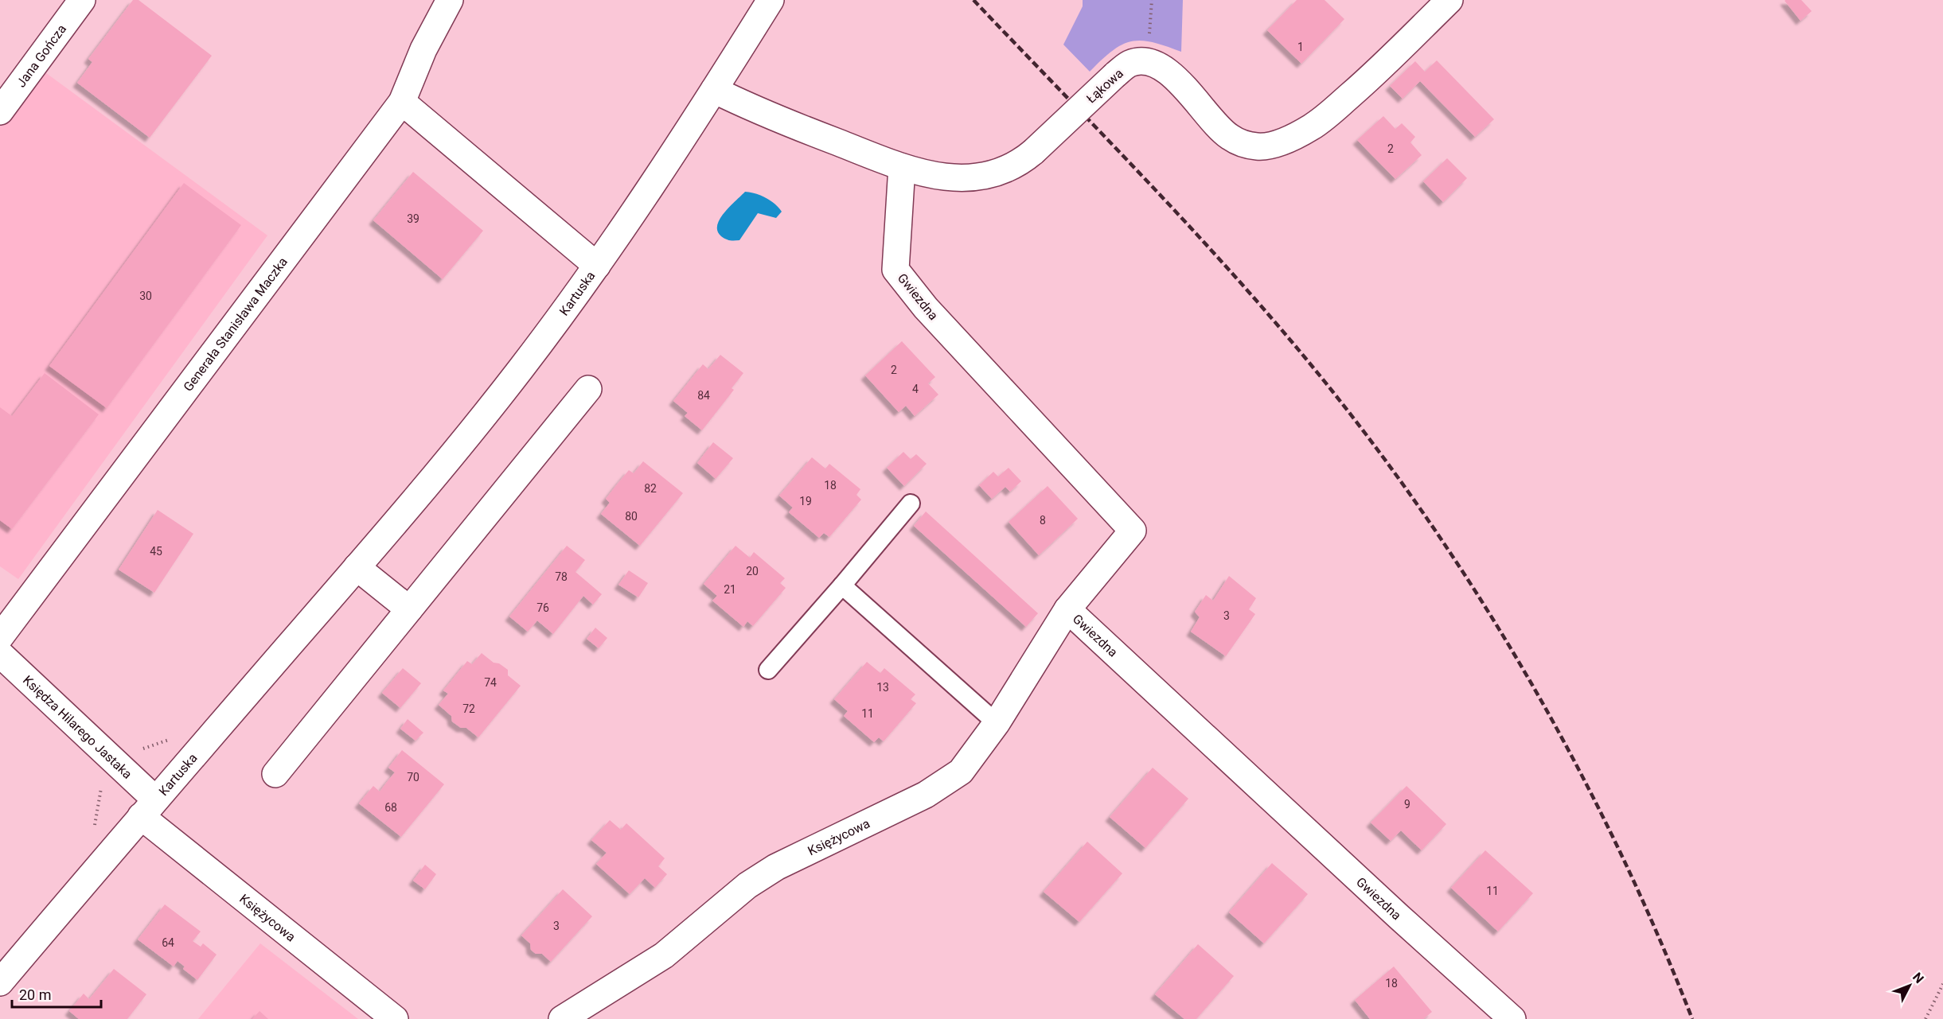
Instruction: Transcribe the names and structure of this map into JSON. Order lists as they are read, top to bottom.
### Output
{
  "streets": {
    "street": [
      "Jana Gończa",
      "Łąkowa",
      "Kartuska",
      "Gwiezdna",
      "Generała Stanisława Maczka",
      "Księdza Hilarego Jastaka",
      "Księżycowa"
    ]
  },
  "crossings": [
    ["Łąkowa", "Kartuska"],
    ["Łąkowa", "Gwiezdna"],
    ["Kartuska", "Księdza Hilarego Jastaka"],
    ["Kartuska", "Księżycowa"],
    ["Gwiezdna", "Księżycowa"],
    ["Księdza Hilarego Jastaka", "Księżycowa"]
  ],
  "house_numbers": [
    "1",
    "2",
    "39",
    "30",
    "2",
    "4",
    "84",
    "18",
    "82",
    "19",
    "80",
    "8",
    "45",
    "20",
    "78",
    "21",
    "76",
    "3",
    "74",
    "13",
    "72",
    "11",
    "70",
    "9",
    "68",
    "11",
    "3",
    "64",
    "18"
  ],
  "scale_bar": "20 m",
  "north": "top right"
}
